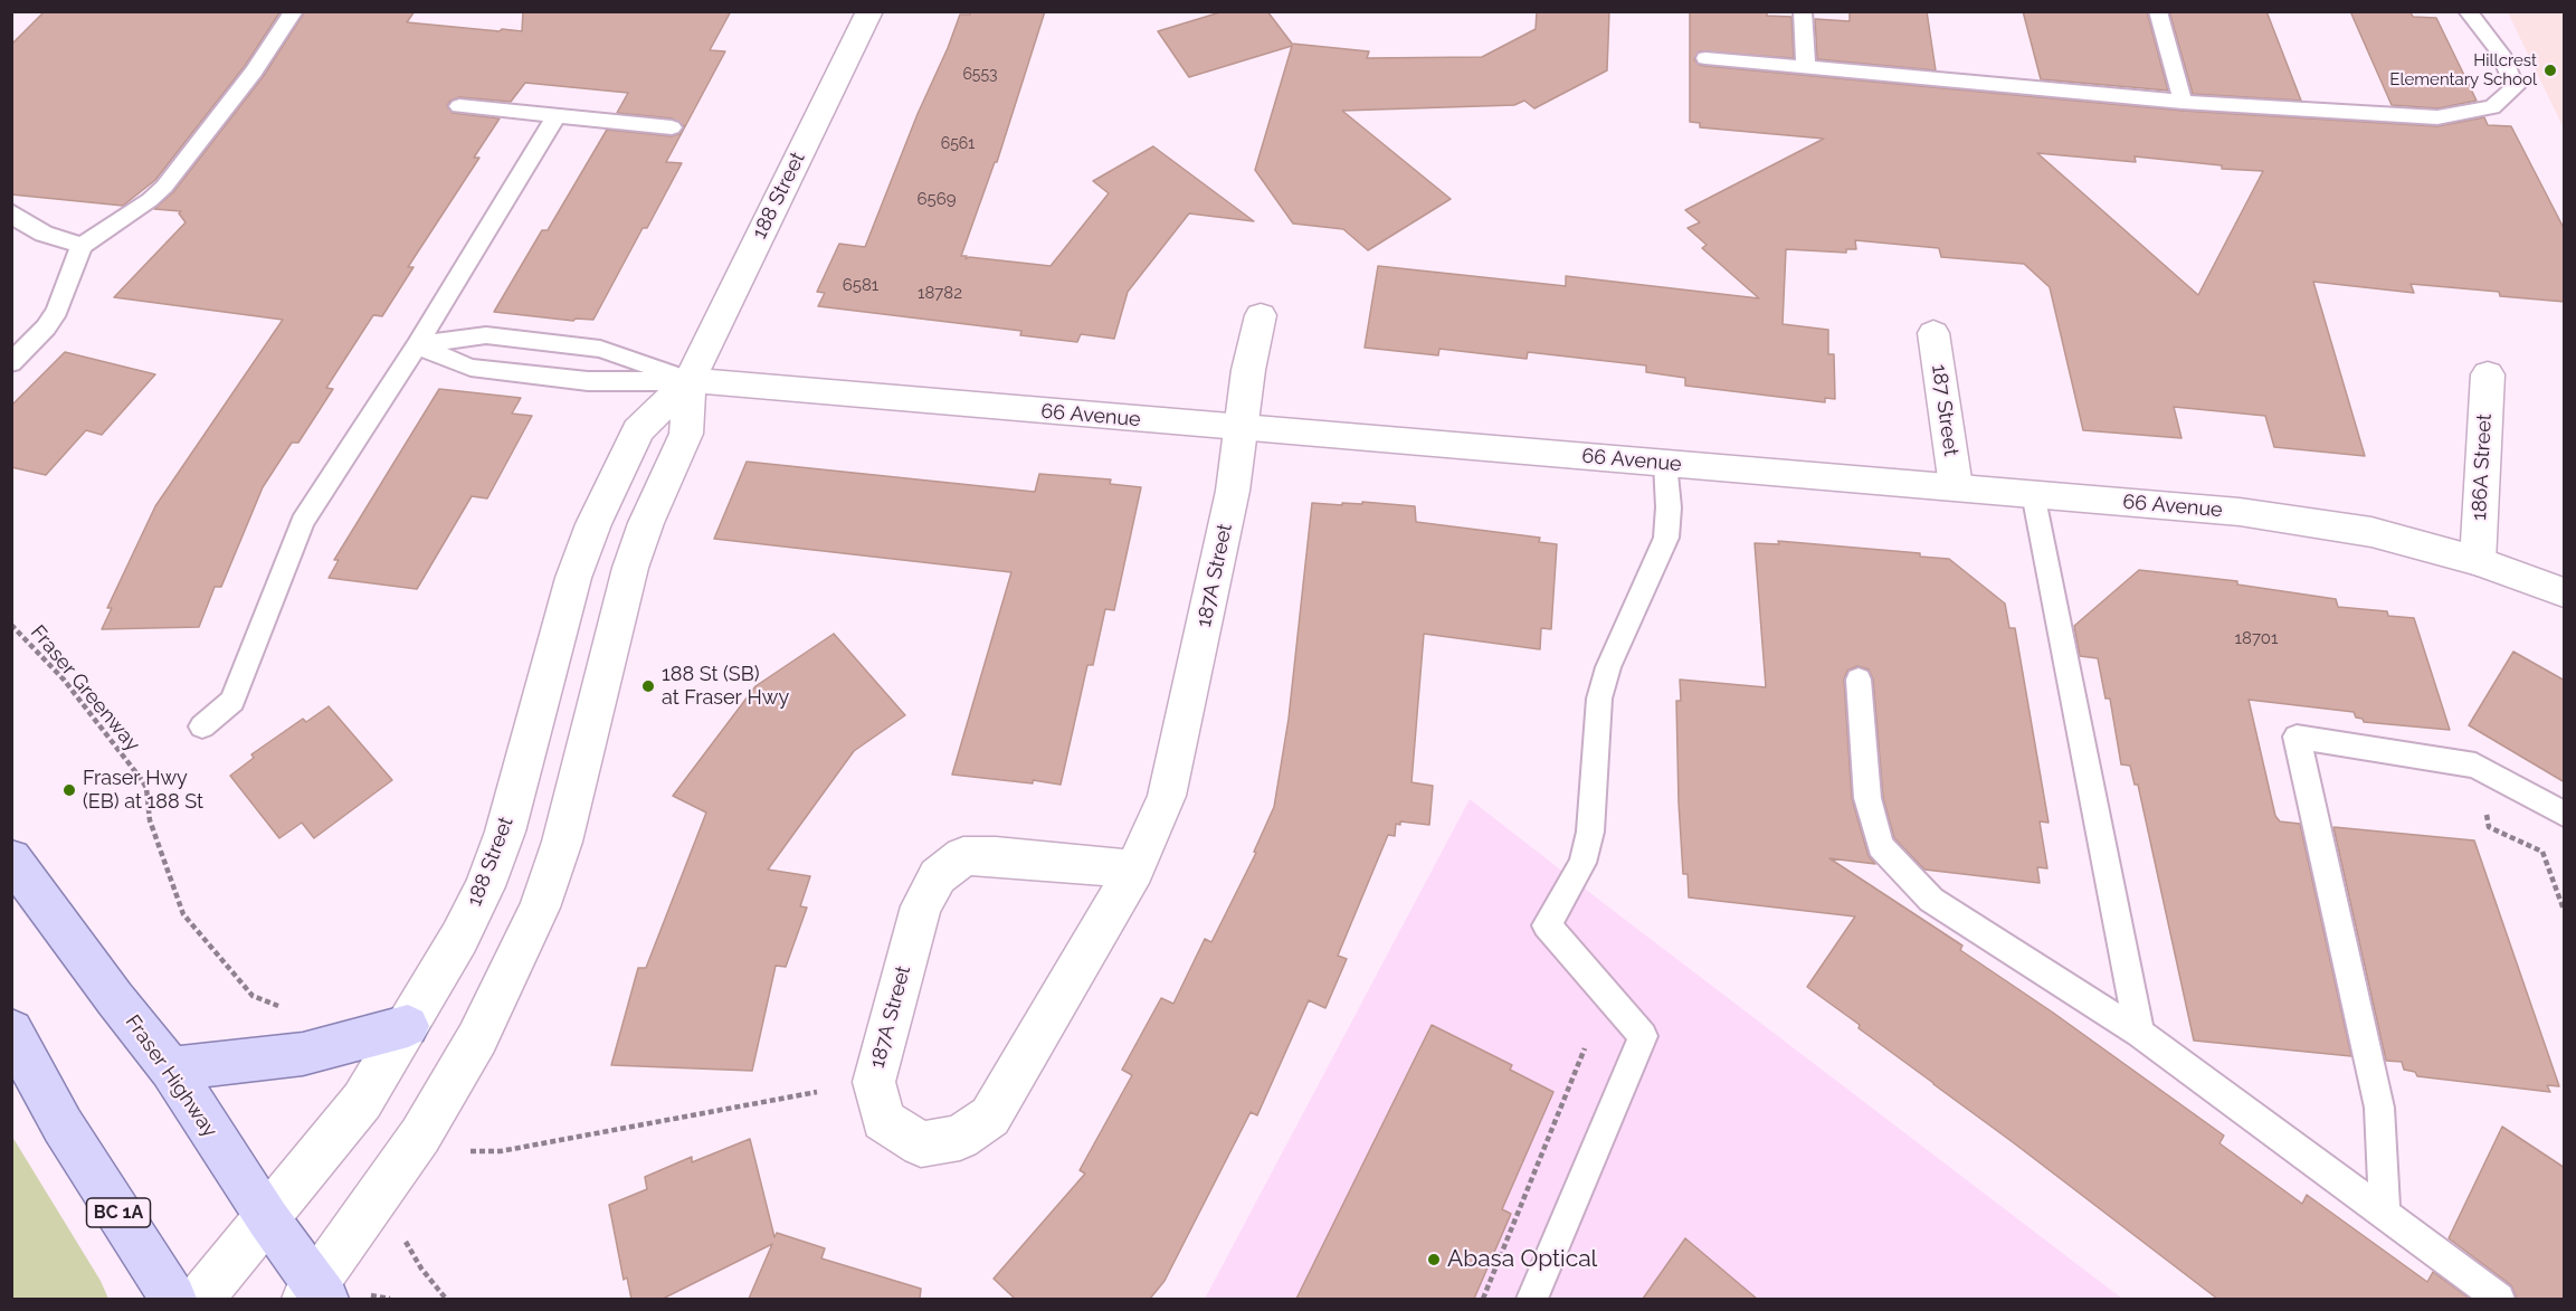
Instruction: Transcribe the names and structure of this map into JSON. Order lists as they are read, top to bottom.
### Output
{
  "streets": {
    "main road": ["Fraser Highway", "BC 1A"],
    "street": [
      "188 Street",
      "187 Street",
      "66 Avenue",
      "186A Street",
      "187A Street"
    ],
    "path": ["Fraser Greenway"]
  },
  "crossings": [
    ["188 Street", "66 Avenue"],
    ["188 Street", "Fraser Highway"],
    ["187 Street", "66 Avenue"],
    ["66 Avenue", "186A Street"],
    ["66 Avenue", "187A Street"]
  ],
  "places": [
    "Hillcrest Elementary School",
    "188 St (SB) at Fraser Hwy",
    "Fraser Hwy (EB) at 188 St",
    "Abasa Optical"
  ],
  "house_numbers": [
    "6553",
    "6561",
    "6569",
    "6581",
    "18782",
    "18701"
  ]
}
